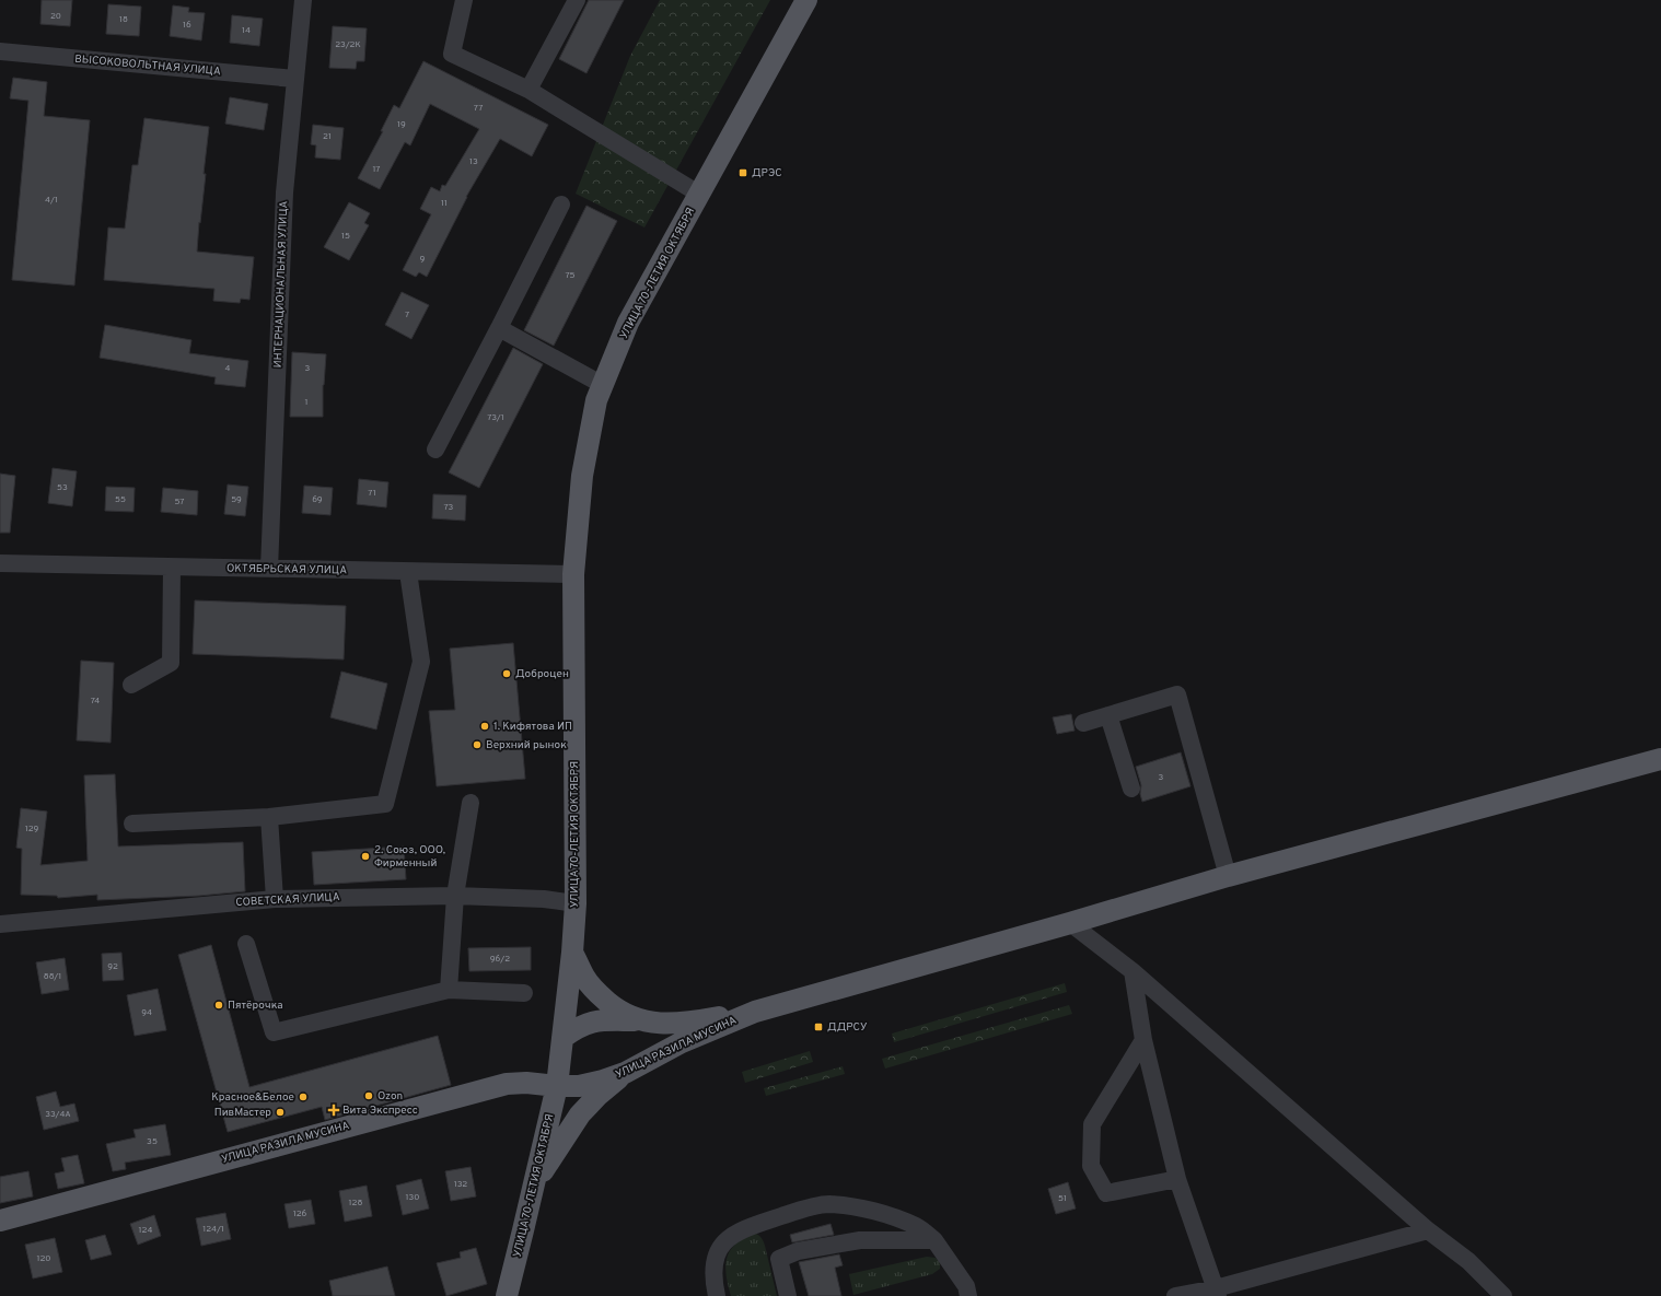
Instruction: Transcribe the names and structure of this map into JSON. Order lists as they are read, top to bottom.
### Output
{
  "streets": {
    "main road": ["УЛИЦА 70-ЛЕТИЯ ОКТЯБРЯ", "УЛИЦА РАЗИЛА МУСИНА"],
    "street": [
      "ВЫСОКОВОЛЬТНАЯ УЛИЦА",
      "ИНТЕРНАЦИОНАЛЬНАЯ УЛИЦА",
      "ОКТЯБРЬСКАЯ УЛИЦА",
      "СОВЕТСКАЯ УЛИЦА"
    ]
  },
  "crossings": [
    ["ВЫСОКОВОЛЬТНАЯ УЛИЦА", "ИНТЕРНАЦИОНАЛЬНАЯ УЛИЦА"],
    ["УЛИЦА 70-ЛЕТИЯ ОКТЯБРЯ", "ОКТЯБРЬСКАЯ УЛИЦА"],
    ["УЛИЦА 70-ЛЕТИЯ ОКТЯБРЯ", "СОВЕТСКАЯ УЛИЦА"],
    ["УЛИЦА 70-ЛЕТИЯ ОКТЯБРЯ", "УЛИЦА РАЗИЛА МУСИНА"],
    ["ИНТЕРНАЦИОНАЛЬНАЯ УЛИЦА", "ОКТЯБРЬСКАЯ УЛИЦА"]
  ],
  "places": {
    "transit": ["ДРЭС", "ДДРСУ"],
    "other": [
      "Доброцен",
      "1. Кифятова ИП",
      "Верхний рынок",
      "2. Союз, ООО, Фирменный",
      "Пятёрочка",
      "Ozon",
      "Красное&Белое",
      "ПивМастер"
    ],
    "health": ["Вита Экспресс"]
  },
  "house_numbers": [
    "20",
    "18",
    "16",
    "14",
    "23/2К",
    "77",
    "19",
    "21",
    "13",
    "17",
    "4/1",
    "11",
    "15",
    "9",
    "75",
    "7",
    "4",
    "3",
    "1",
    "73/1",
    "53",
    "71",
    "55",
    "59",
    "69",
    "57",
    "73",
    "74",
    "3",
    "129",
    "96/2",
    "92",
    "88/1",
    "94",
    "33/4А",
    "35",
    "132",
    "130",
    "51",
    "128",
    "126",
    "124/1",
    "124",
    "120"
  ]
}
